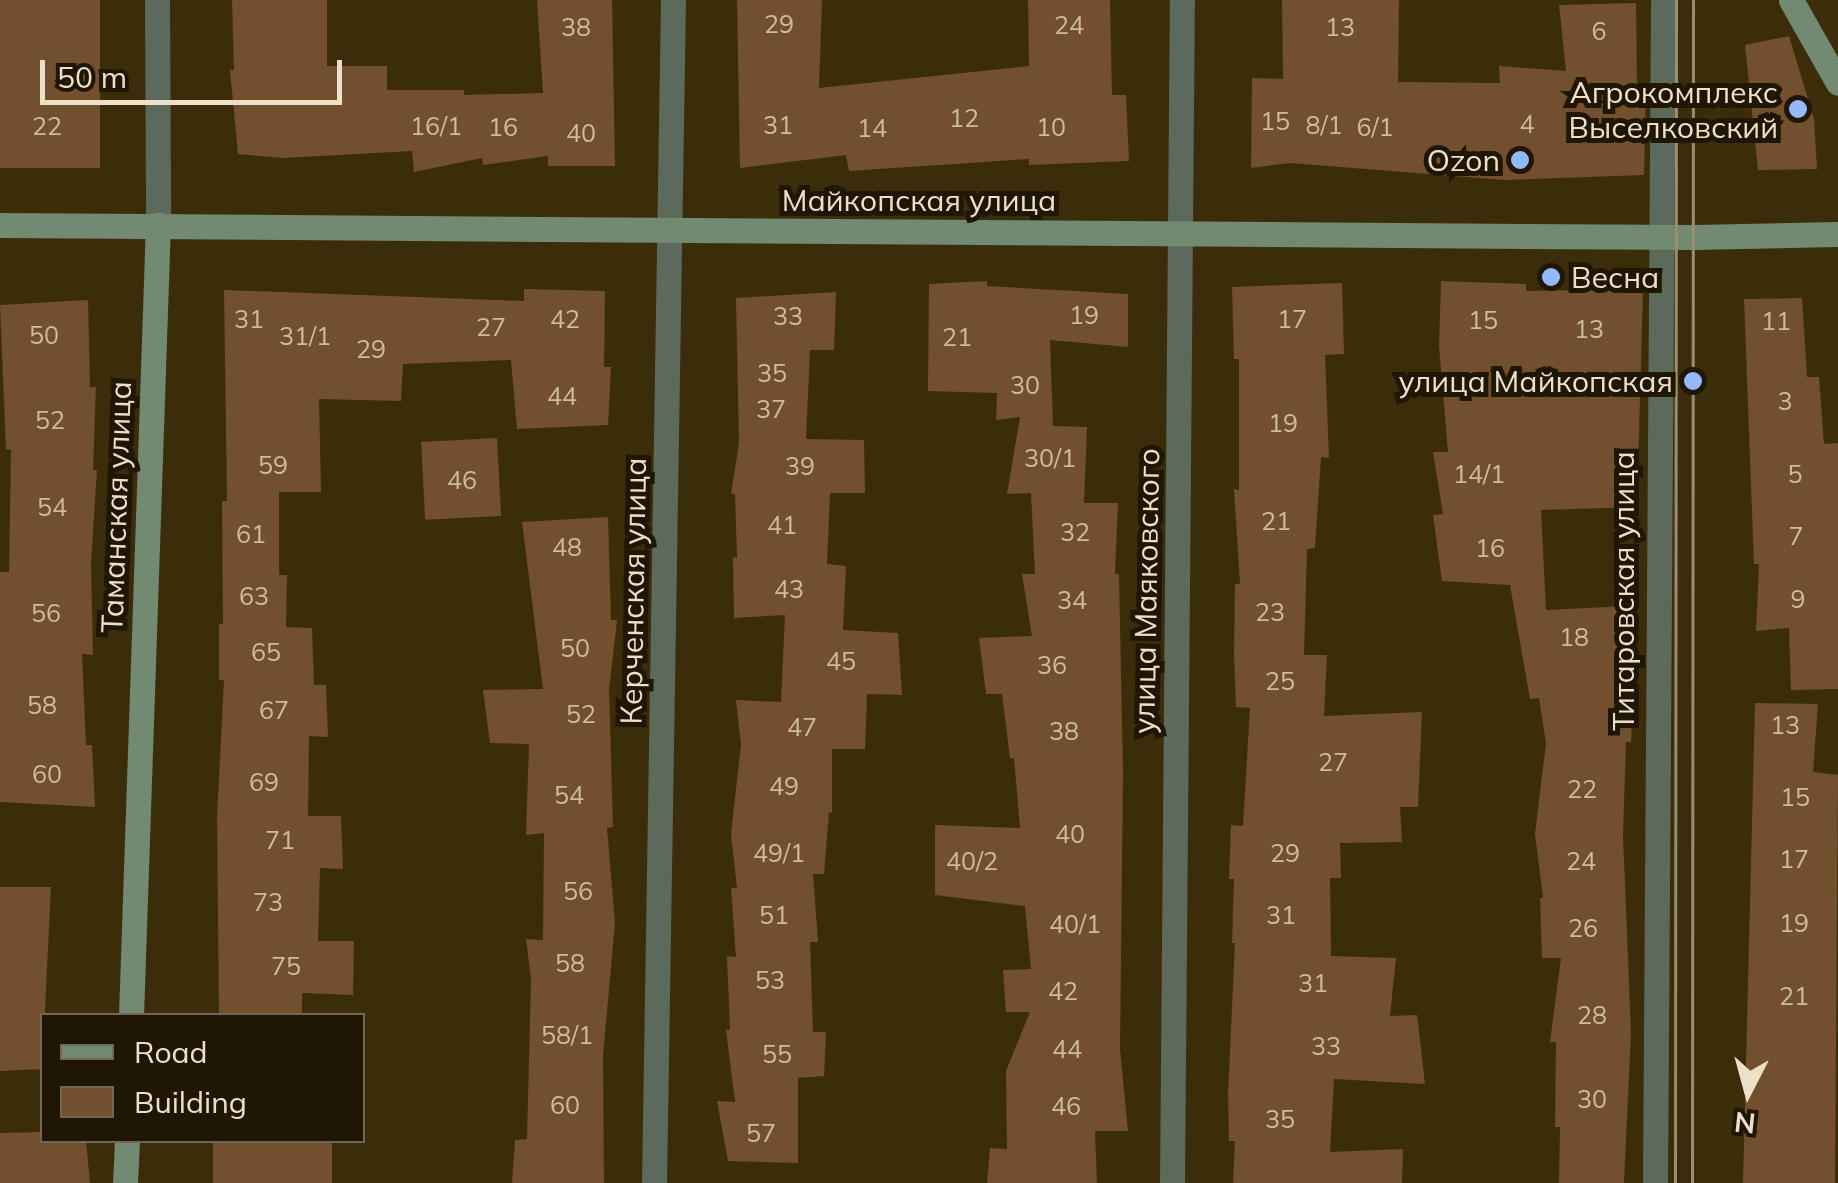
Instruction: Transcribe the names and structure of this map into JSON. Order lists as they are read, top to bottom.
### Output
{
  "streets": {
    "street": [
      "Майкопская улица",
      "Таманская улица",
      "Керченская улица",
      "улица Маяковского",
      "Титаровская улица"
    ]
  },
  "crossings": [
    ["Майкопская улица", "Таманская улица"],
    ["Майкопская улица", "Керченская улица"],
    ["Майкопская улица", "улица Маяковского"],
    ["Майкопская улица", "Титаровская улица"]
  ],
  "places": [
    "Агрокомплекс Выселковский",
    "Ozon",
    "Весна",
    "улица Майкопская"
  ],
  "house_numbers": [
    "29",
    "24",
    "38",
    "13",
    "6",
    "12",
    "15",
    "4",
    "31",
    "8/1",
    "22",
    "16/1",
    "16",
    "10",
    "6/1",
    "14",
    "40",
    "19",
    "33",
    "31",
    "42",
    "17",
    "15",
    "11",
    "27",
    "13",
    "50",
    "31/1",
    "21",
    "29",
    "35",
    "30",
    "44",
    "3",
    "37",
    "52",
    "19",
    "30/1",
    "59",
    "39",
    "14/1",
    "5",
    "46",
    "54",
    "21",
    "41",
    "32",
    "61",
    "7",
    "48",
    "16",
    "43",
    "63",
    "9",
    "34",
    "23",
    "56",
    "18",
    "50",
    "65",
    "45",
    "36",
    "25",
    "58",
    "67",
    "52",
    "13",
    "47",
    "38",
    "27",
    "60",
    "69",
    "49",
    "22",
    "54",
    "15",
    "40",
    "71",
    "49/1",
    "29",
    "17",
    "40/2",
    "24",
    "56",
    "73",
    "51",
    "31",
    "19",
    "40/1",
    "26",
    "58",
    "75",
    "53",
    "31",
    "42",
    "21",
    "28",
    "58/1",
    "33",
    "44",
    "55",
    "30",
    "60",
    "46",
    "35",
    "57"
  ],
  "legend": ["Road", "Building"],
  "scale_bar": "50 m",
  "north": "bottom"
}
